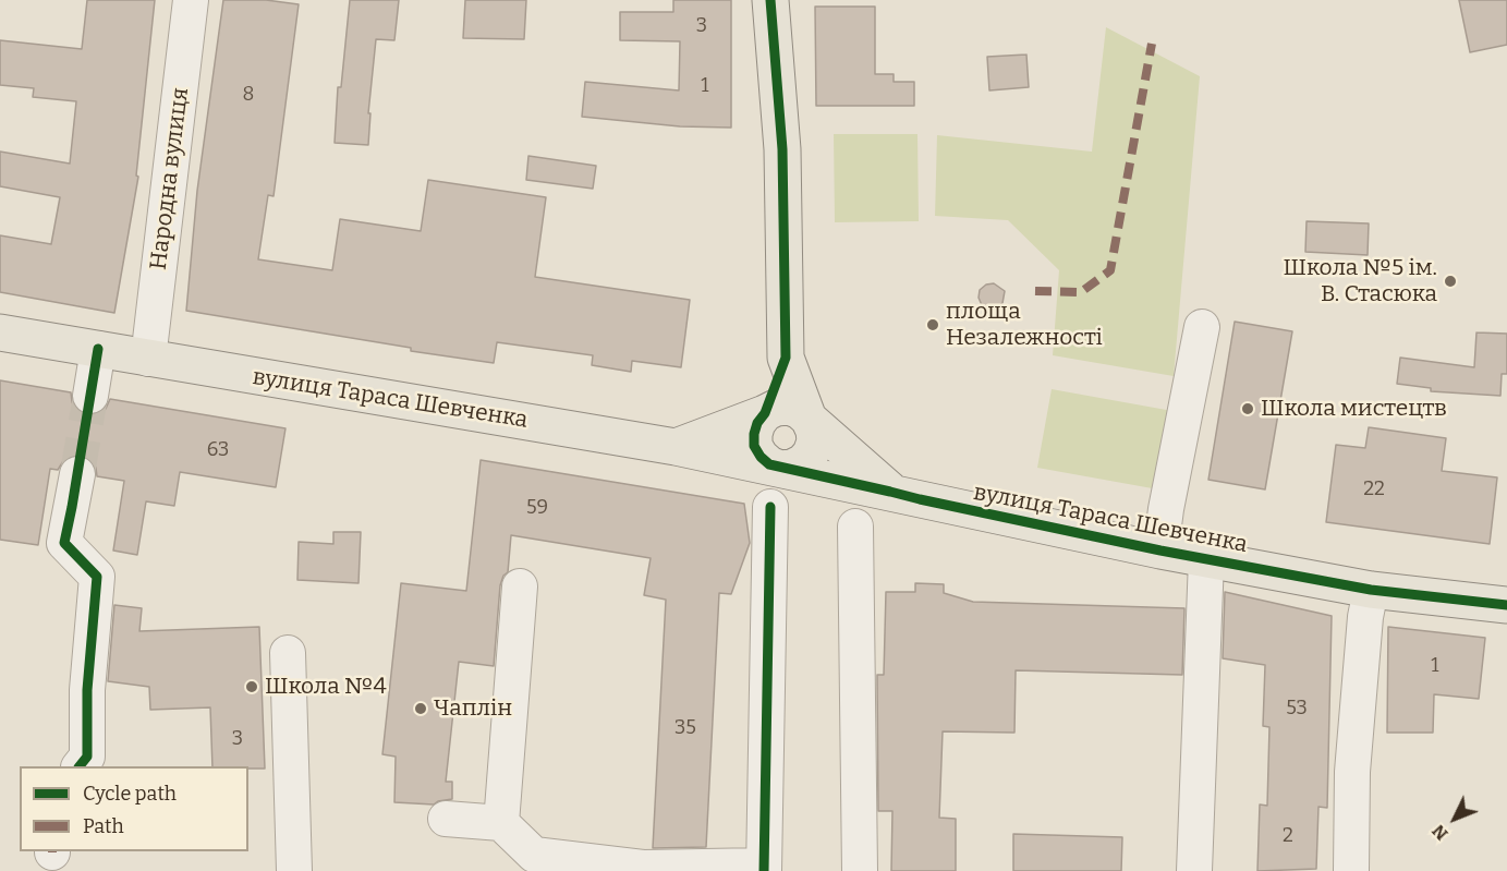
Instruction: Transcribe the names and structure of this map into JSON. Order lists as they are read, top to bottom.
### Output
{
  "streets": {
    "main road": ["вулиця Тараса Шевченка"],
    "street": ["Народна вулиця"]
  },
  "crossings": [
    ["Народна вулиця", "вулиця Тараса Шевченка"]
  ],
  "places": [
    "Школа №5 ім. В. Стасюка",
    "площа Незалежності",
    "Школа мистецтв",
    "Школа №4",
    "Чаплін"
  ],
  "house_numbers": [
    "3",
    "1",
    "8",
    "63",
    "22",
    "59",
    "1",
    "53",
    "35",
    "3",
    "2"
  ],
  "legend": ["Cycle path", "Path"],
  "north": "bottom left"
}
